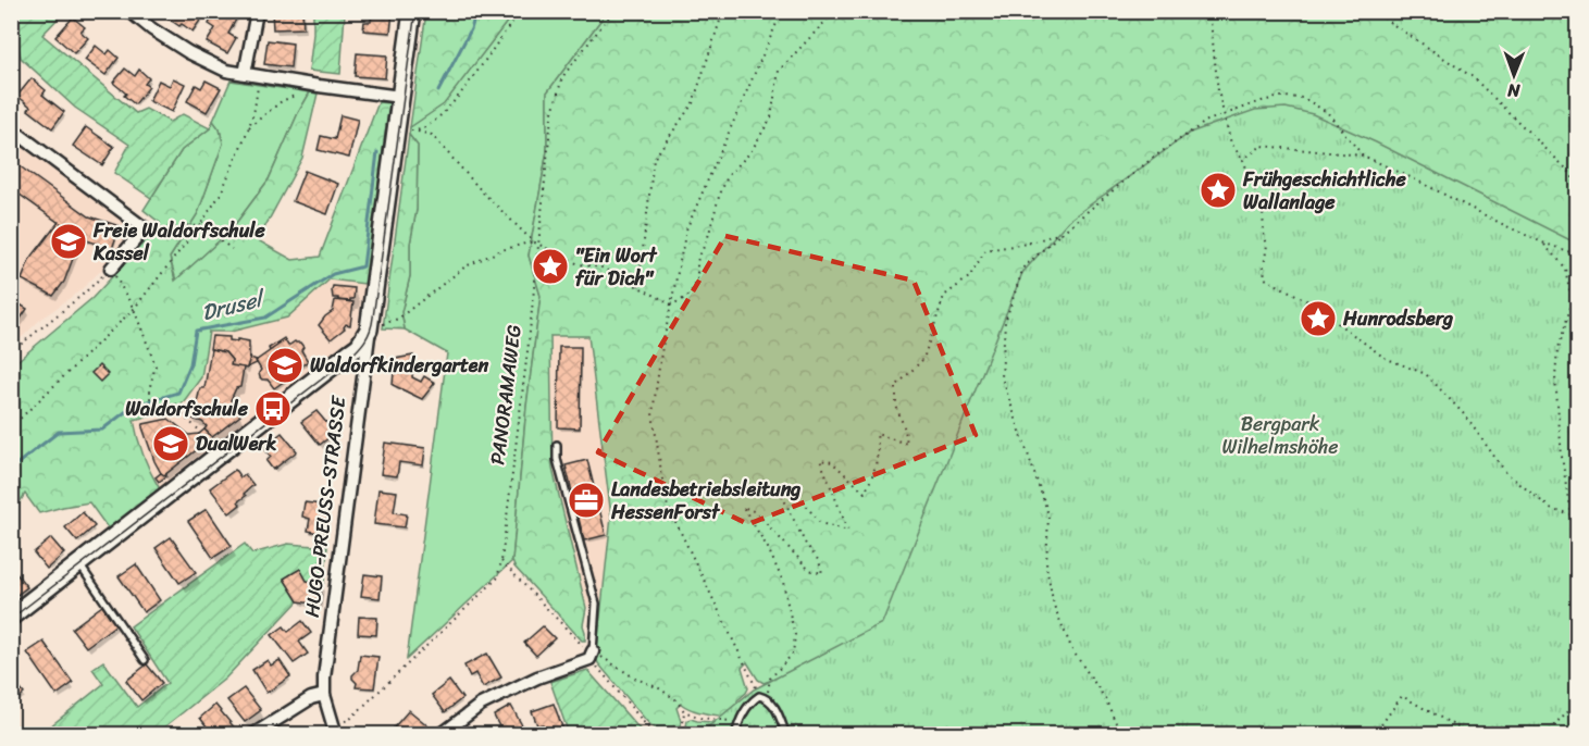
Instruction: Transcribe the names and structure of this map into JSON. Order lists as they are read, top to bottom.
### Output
{
  "streets": {
    "street": ["HUGO-PREUSS-STRASSE"],
    "path": ["PANORAMAWEG"]
  },
  "crossings": [
    ["PANORAMAWEG", "HUGO-PREUSS-STRASSE"]
  ],
  "water": ["Drusel"],
  "parks": ["Bergpark Wilhelmshöhe"],
  "places": {
    "place": ["Frühgeschichtliche Wallanlage", "\"Ein Wort für Dich\"", "Hunrodsberg"],
    "school or university": ["Freie Waldorfschule Kassel", "Waldorfkindergarten", "DualWerk"],
    "bus stop": ["Waldorfschule"],
    "office": ["Landesbetriebsleitung HessenForst"]
  },
  "north": "bottom"
}
